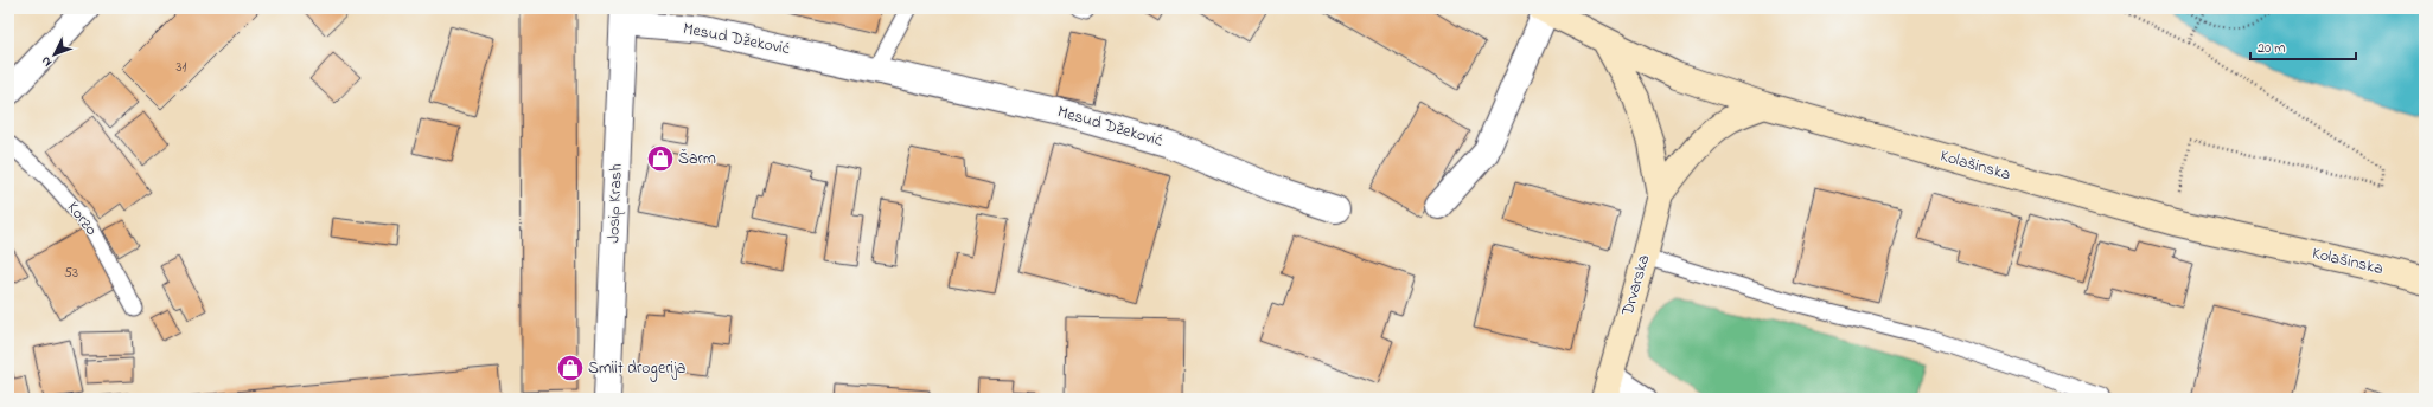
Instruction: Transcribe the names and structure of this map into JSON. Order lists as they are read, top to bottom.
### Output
{
  "streets": {
    "main road": ["Kolašinska", "Drvarska"],
    "street": ["Mesud Džeković", "Josip Krash"],
    "lane": ["Korzo"]
  },
  "crossings": [
    ["Mesud Džeković", "Josip Krash"],
    ["Kolašinska", "Drvarska"]
  ],
  "places": {
    "shop": ["Šarm", "Smiit drogerija"]
  },
  "house_numbers": ["31", "53"],
  "scale_bar": "20 m",
  "north": "bottom left"
}
